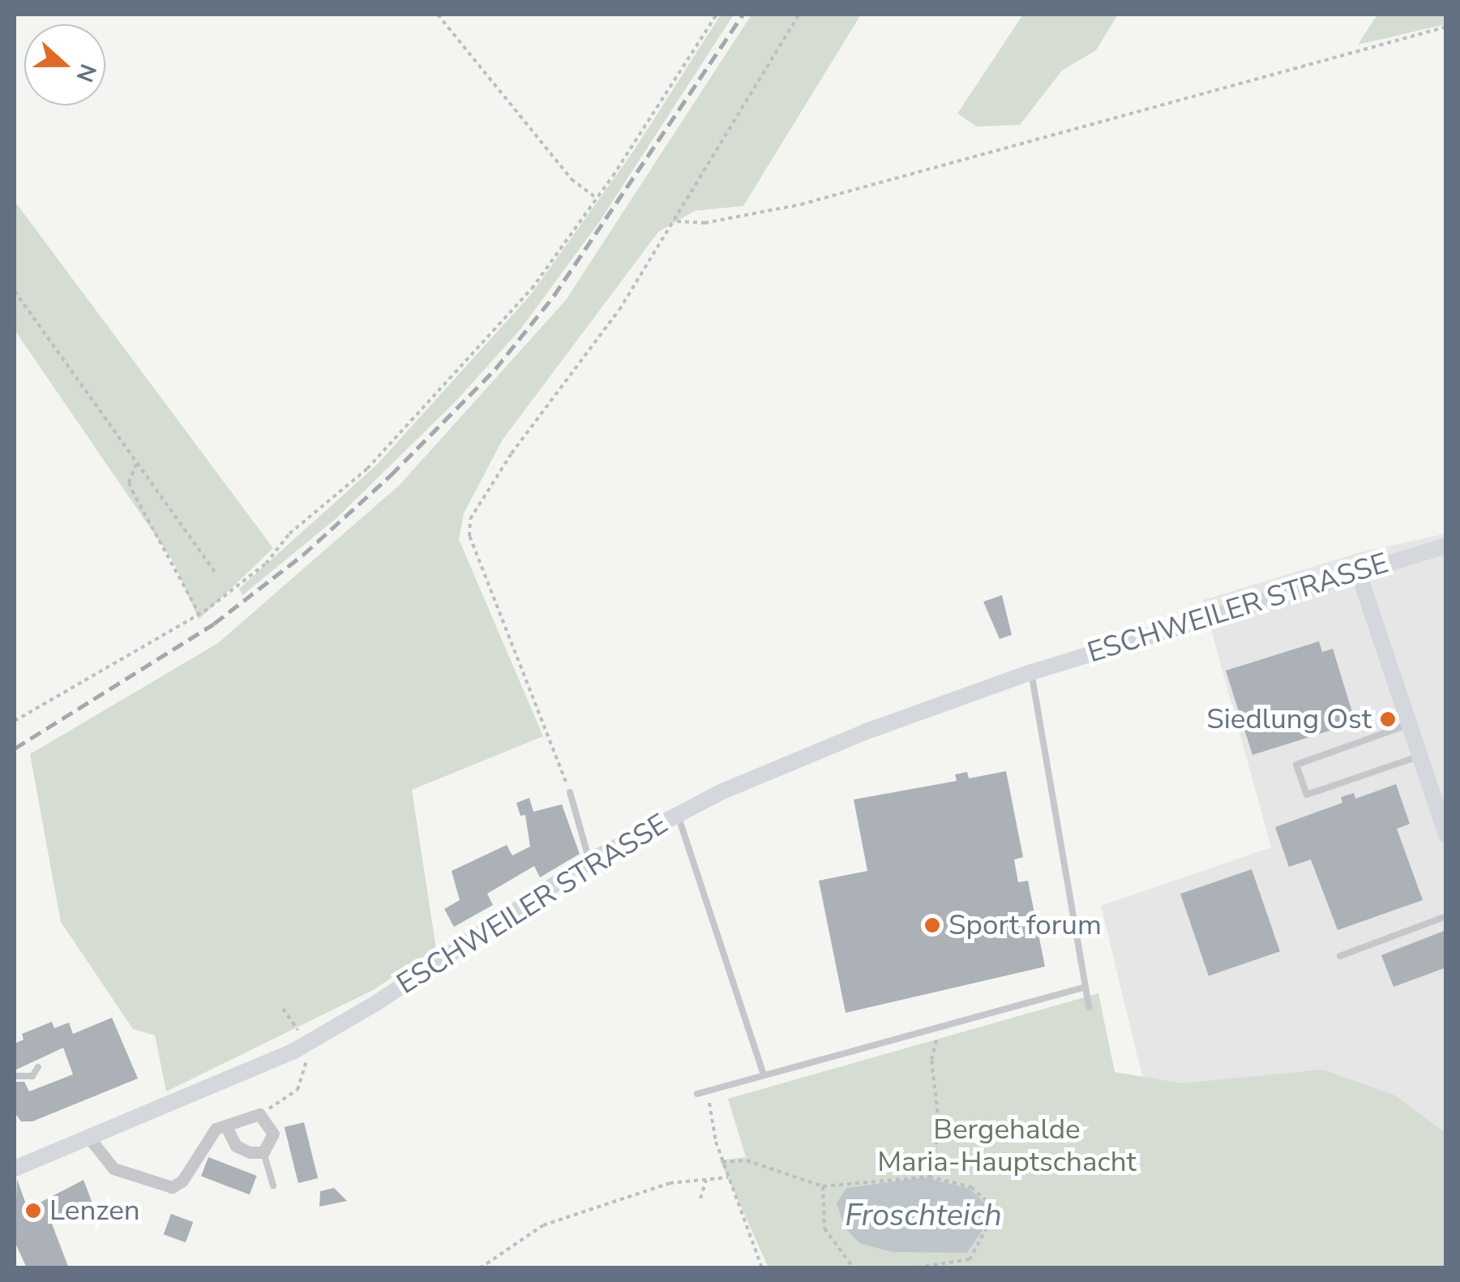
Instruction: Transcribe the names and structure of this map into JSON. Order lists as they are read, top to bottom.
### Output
{
  "streets": {
    "street": ["ESCHWEILER STRASSE"]
  },
  "water": ["Froschteich"],
  "parks": ["Bergehalde Maria-Hauptschacht"],
  "places": ["Siedlung Ost", "Sport forum", "Lenzen"],
  "north": "right"
}
